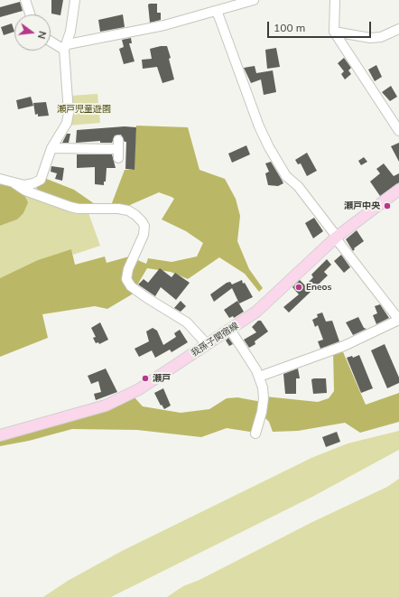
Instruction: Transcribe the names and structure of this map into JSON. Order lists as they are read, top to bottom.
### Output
{
  "streets": {
    "main road": ["我孫子関宿線"]
  },
  "parks": ["瀬戸児童遊園"],
  "places": ["瀬戸中央", "Eneos", "瀬戸"],
  "scale_bar": "100 m",
  "north": "right"
}
